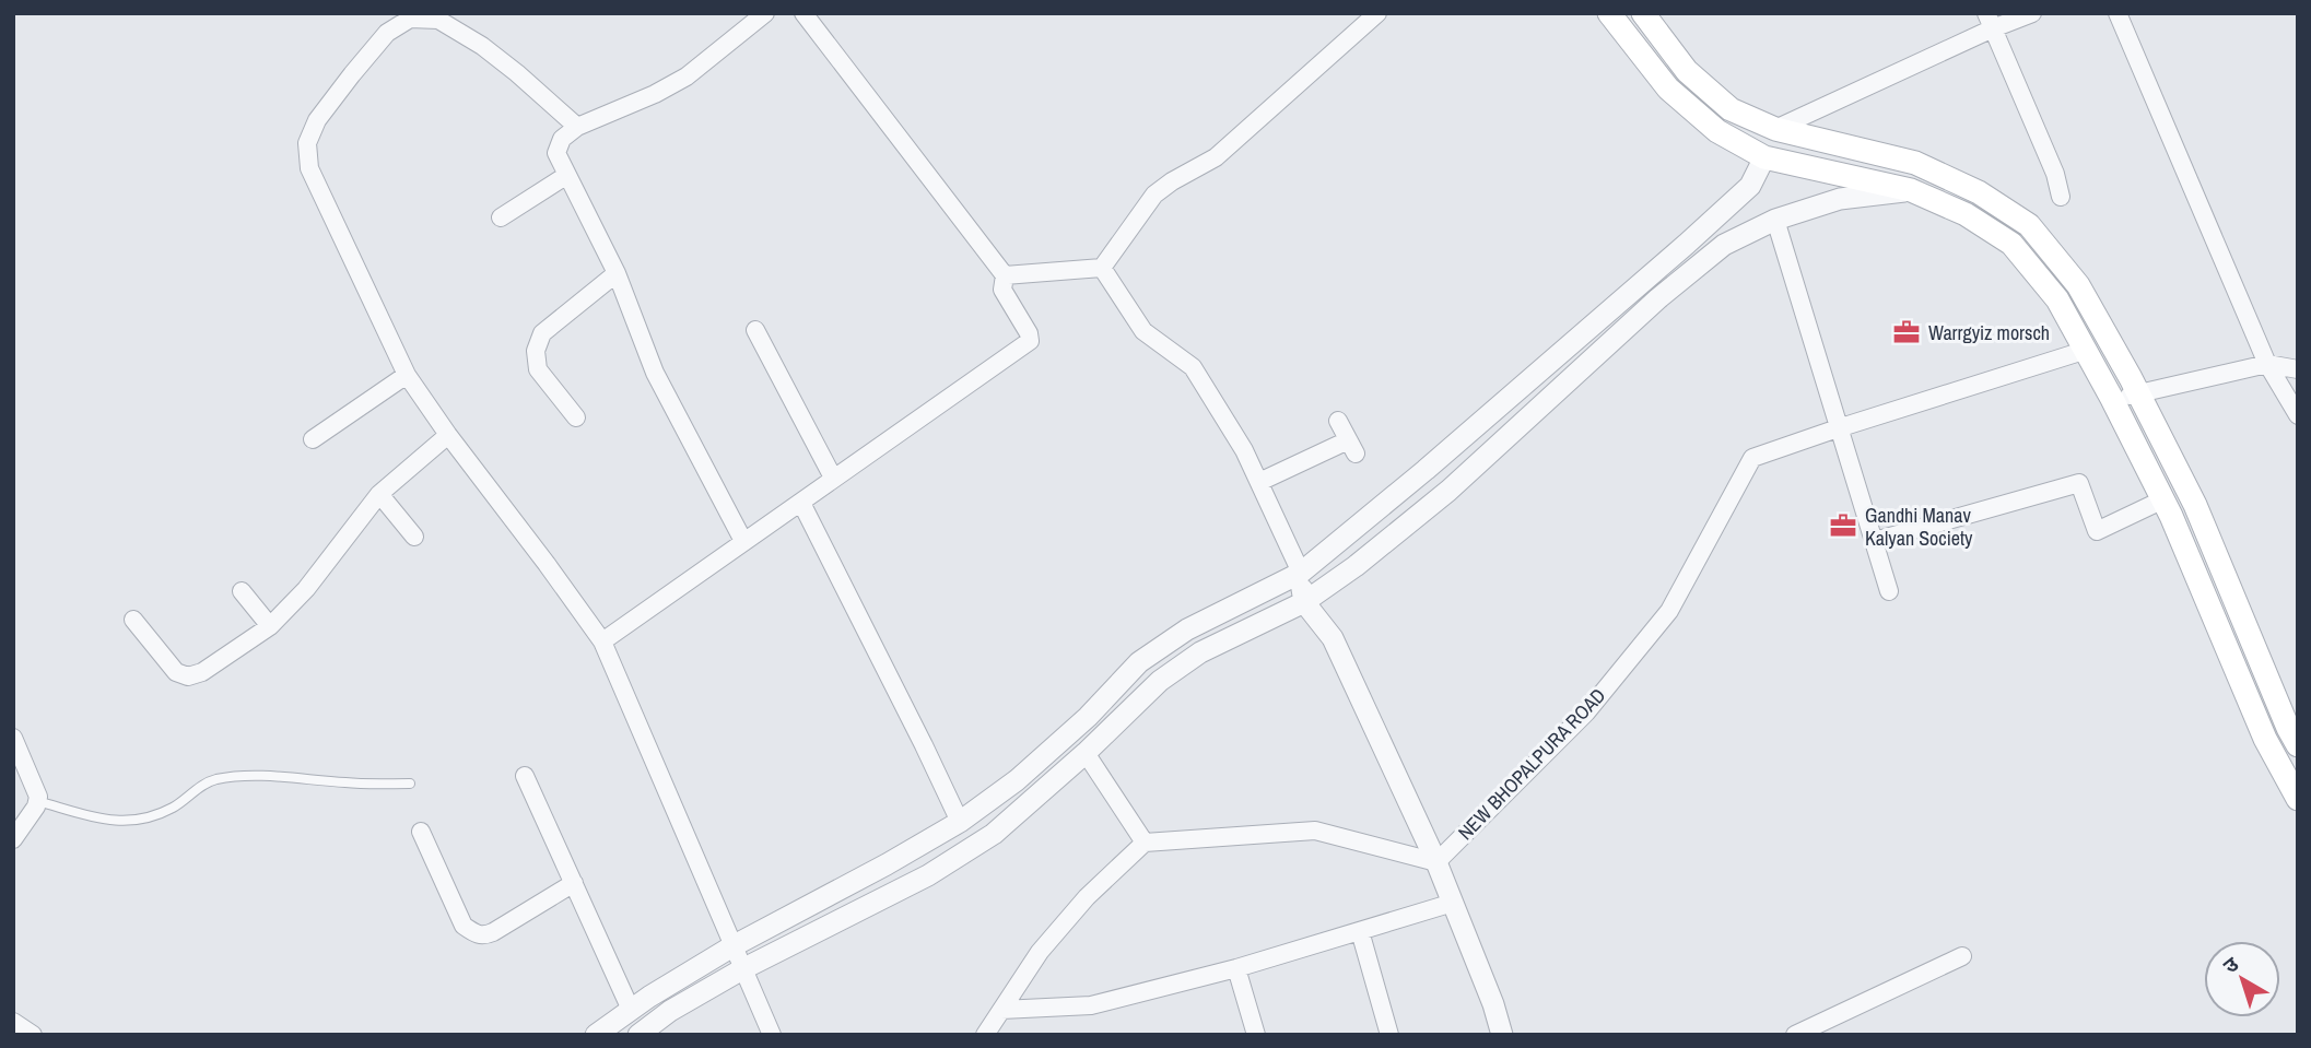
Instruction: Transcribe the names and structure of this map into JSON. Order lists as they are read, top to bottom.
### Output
{
  "streets": {
    "street": ["NEW BHOPALPURA ROAD"]
  },
  "places": {
    "office": ["Warrgyiz morsch", "Gandhi Manav Kalyan Society"]
  },
  "north": "top left"
}
